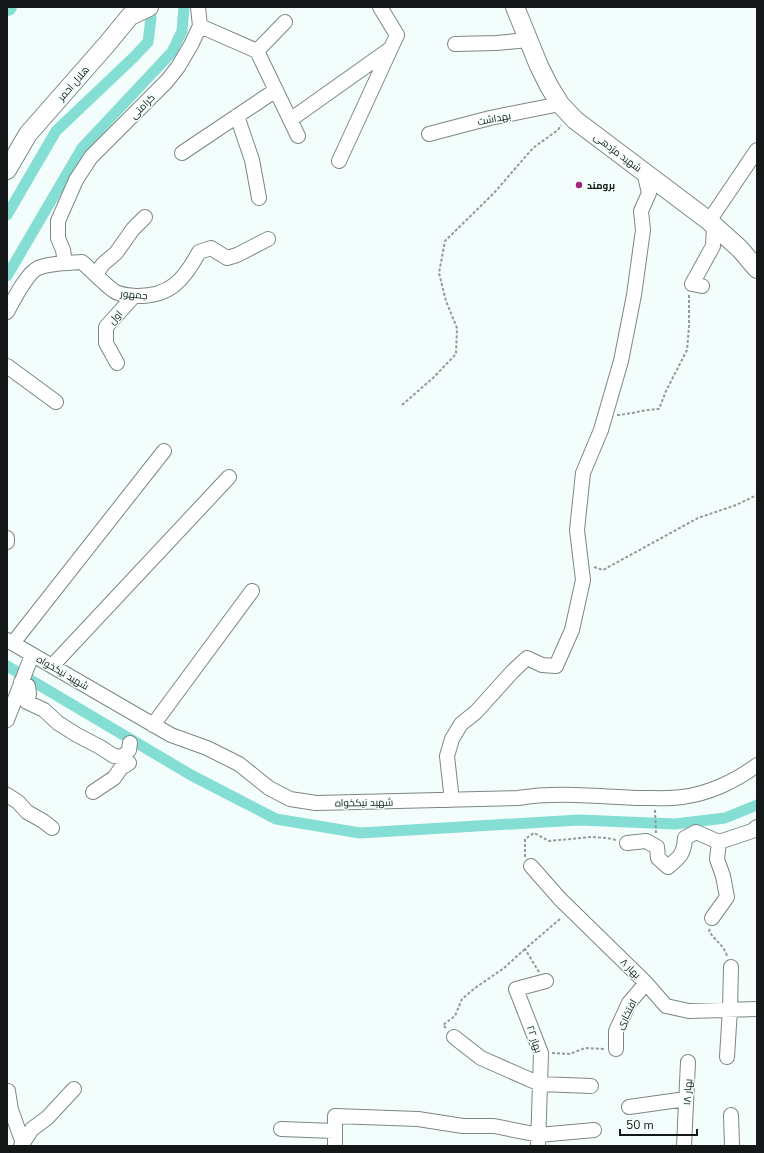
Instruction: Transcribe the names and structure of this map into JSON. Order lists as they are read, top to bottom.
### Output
{
  "streets": {
    "main road": ["هلال احمر", "شهید مژدهی"],
    "street": [
      "کرامتی",
      "بهداشت",
      "جمهور",
      "اول",
      "شهید نیکخواه",
      "بهار ۸",
      "افتخاری",
      "بهار ۲۲",
      "بهار ۱۸"
    ]
  },
  "crossings": [
    ["کرامتی", "جمهور"],
    ["بهداشت", "شهید مژدهی"],
    ["جمهور", "اول"],
    ["بهار ۸", "افتخاری"]
  ],
  "places": ["برومند"],
  "scale_bar": "50 m"
}
